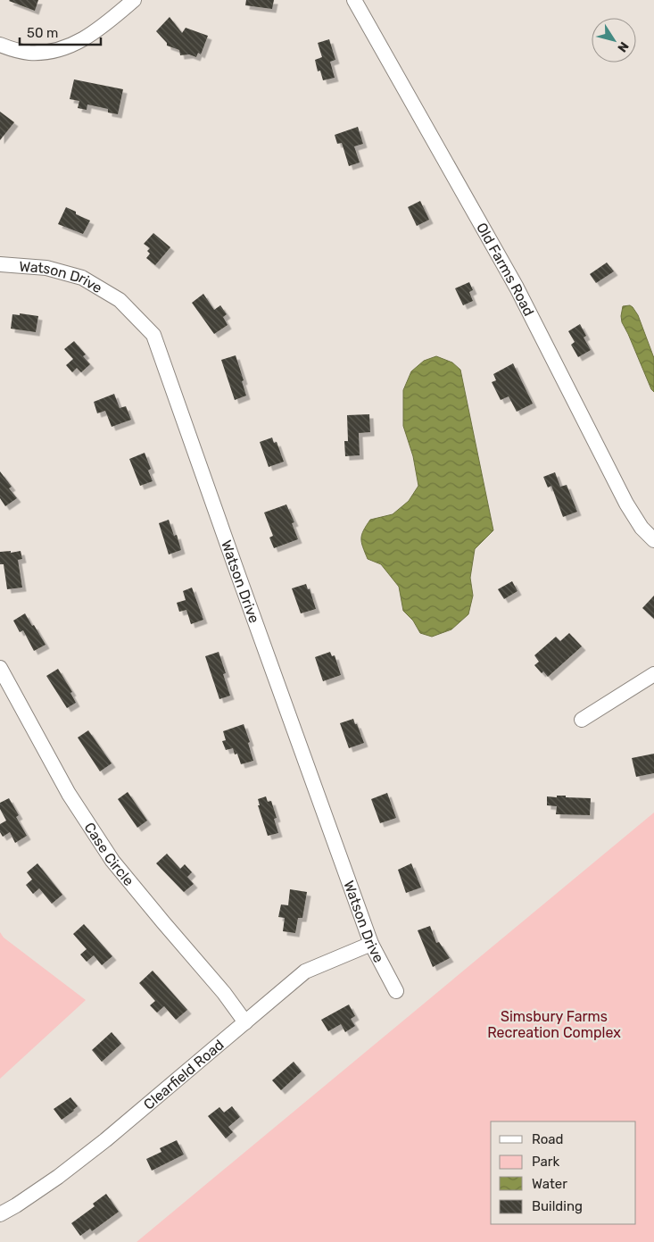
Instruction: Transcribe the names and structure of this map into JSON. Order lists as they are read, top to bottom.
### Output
{
  "streets": {
    "street": [
      "Old Farms Road",
      "Watson Drive",
      "Case Circle",
      "Clearfield Road"
    ]
  },
  "crossings": [
    ["Watson Drive", "Clearfield Road"],
    ["Case Circle", "Clearfield Road"]
  ],
  "parks": ["Simsbury Farms Recreation Complex"],
  "legend": [
    "Road",
    "Park",
    "Water",
    "Building"
  ],
  "scale_bar": "50 m",
  "north": "bottom right"
}
